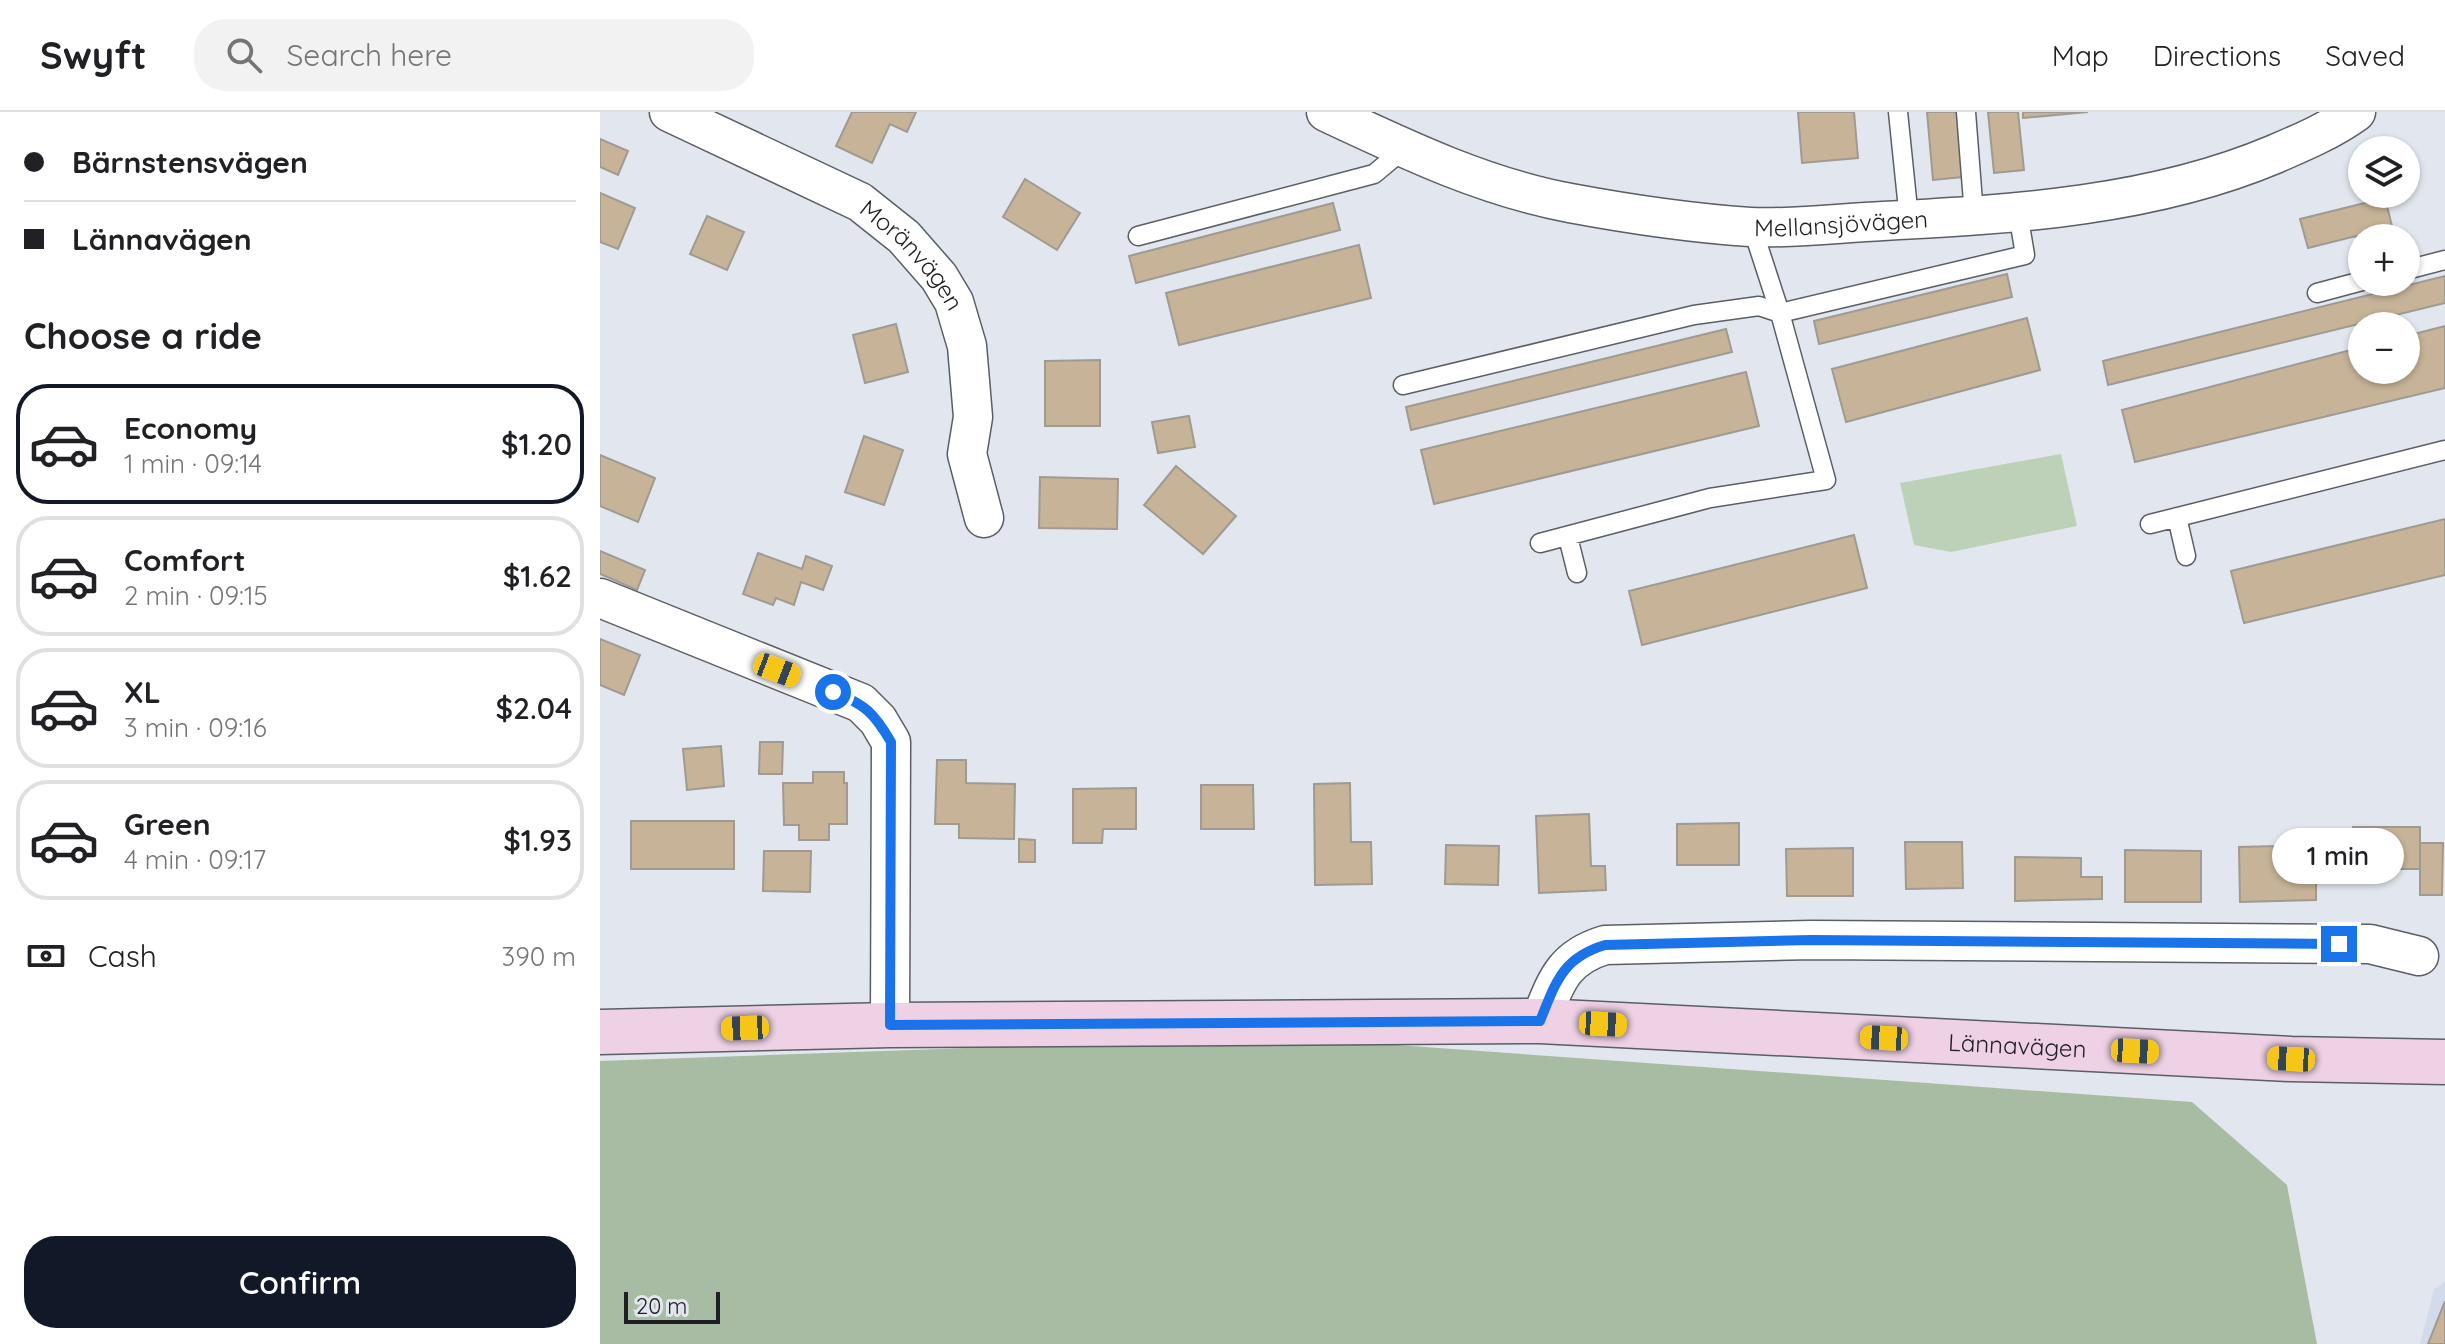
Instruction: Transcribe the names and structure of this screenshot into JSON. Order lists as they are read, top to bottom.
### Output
{
  "streets": {
    "main road": ["Lännavägen"],
    "street": ["Mellansjövägen", "Moränvägen"]
  },
  "scale_bar": "20 m",
  "page": {
    "header": "Swyft",
    "search": "Search here",
    "nav": ["Map", "Directions", "Saved"],
    "banner": ["Bärnstensvägen", "Lännavägen"],
    "map_buttons": ["+", "−"],
    "heading": "Choose a ride",
    "list": [
      {
        "name": "Economy",
        "note": "1 min · 09:14",
        "value": "$1.20"
      },
      {
        "name": "Comfort",
        "note": "2 min · 09:15",
        "value": "$1.62"
      },
      {
        "name": "XL",
        "note": "3 min · 09:16",
        "value": "$2.04"
      },
      {
        "name": "Green",
        "note": "4 min · 09:17",
        "value": "$1.93"
      }
    ],
    "bubble": "1 min",
    "pay": ["Cash", "390 m"],
    "buttons": "Confirm",
    "scale": "20 m"
  }
}
